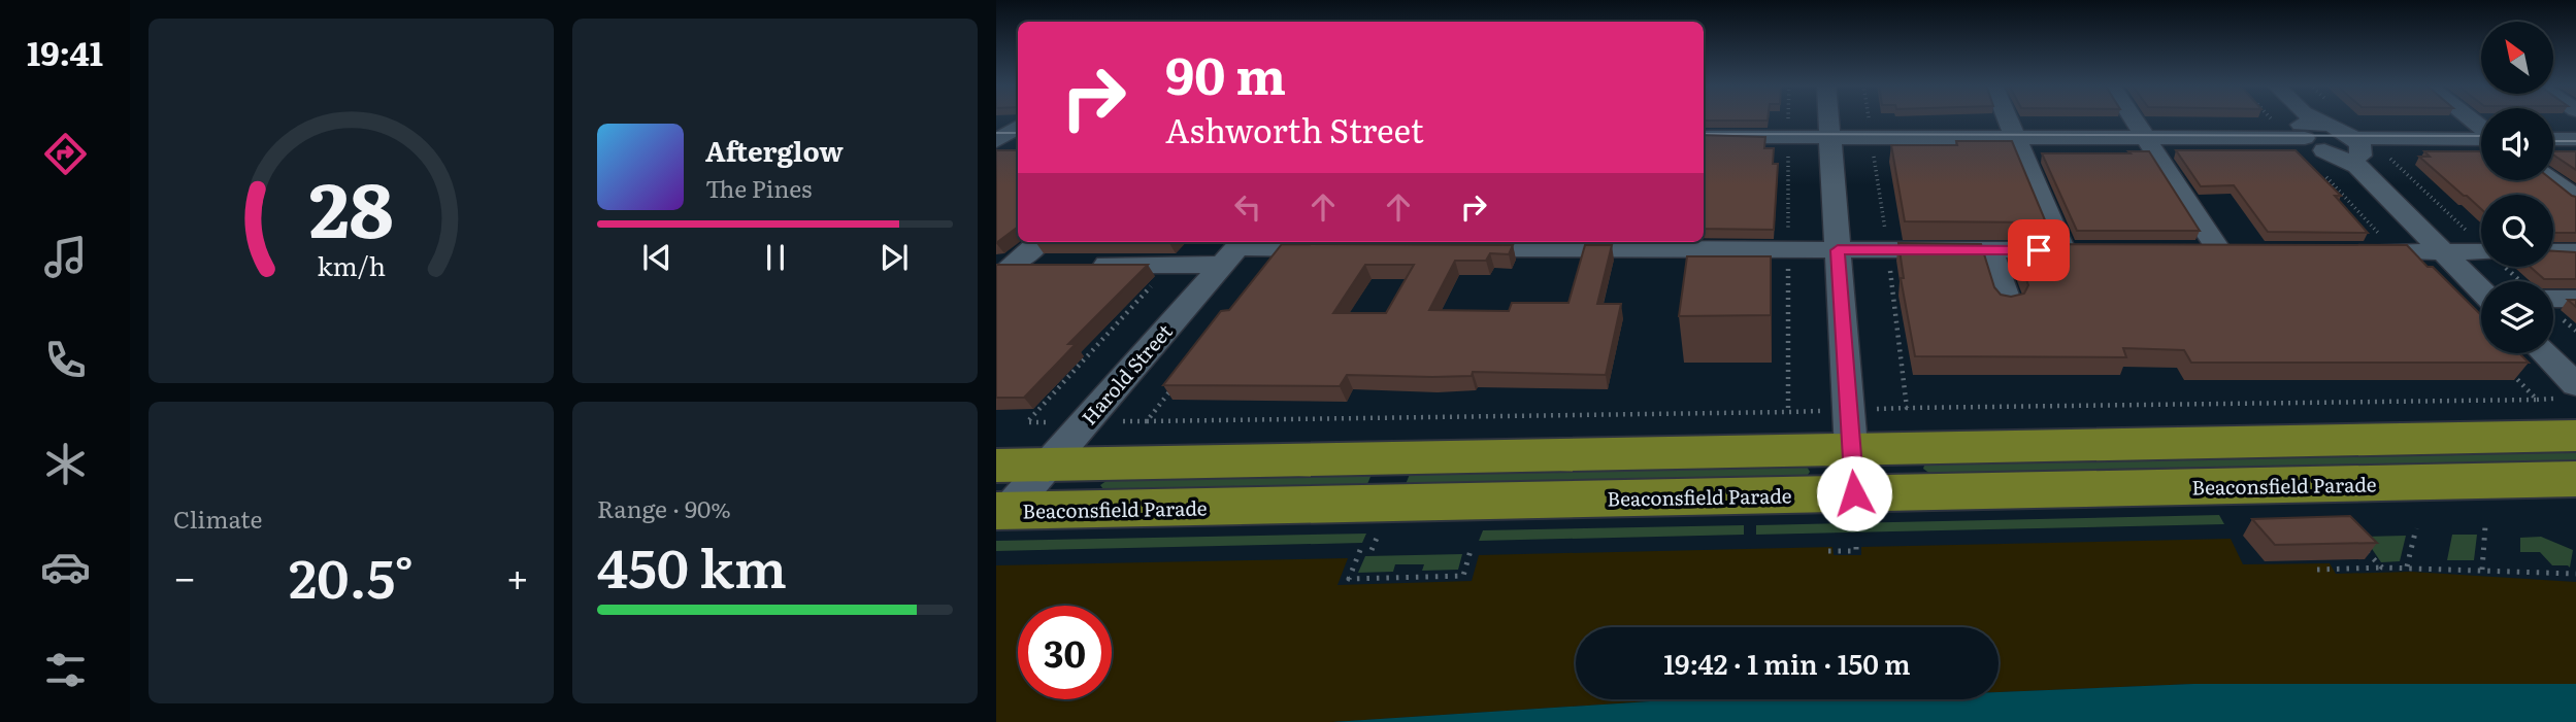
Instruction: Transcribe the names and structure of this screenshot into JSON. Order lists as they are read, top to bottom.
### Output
{
  "streets": {
    "main road": ["Beaconsfield Parade"],
    "street": ["Harold Street"]
  },
  "crossings": [
    ["Harold Street", "Beaconsfield Parade"]
  ],
  "north": "top left",
  "page": {
    "tabs": "19:41",
    "turn": ["90 m", "Ashworth Street"],
    "song": ["Afterglow", "The Pines"],
    "tile": [
      "Climate",
      ["Range · 90%", "450 km"]
    ],
    "heat": ["−", "20.5°", "+"],
    "limit": "30",
    "trip": "19:42 · 1 min · 150 m",
    "gauge": ["28", "km/h"]
  }
}
